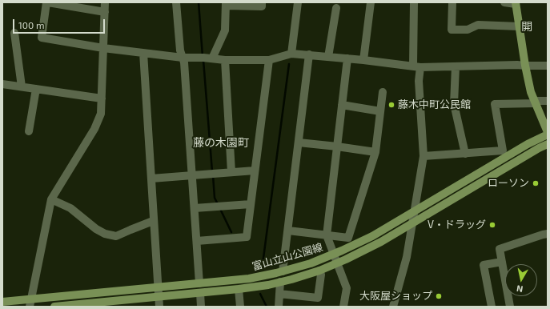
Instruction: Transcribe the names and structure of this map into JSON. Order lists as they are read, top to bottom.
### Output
{
  "streets": {
    "main road": ["富山立山公園線"]
  },
  "districts": ["開", "藤の木園町"],
  "places": [
    "藤木中町公民館",
    "ローソン",
    "V・ドラッグ",
    "大阪屋ショップ"
  ],
  "scale_bar": "100 m",
  "north": "bottom"
}
